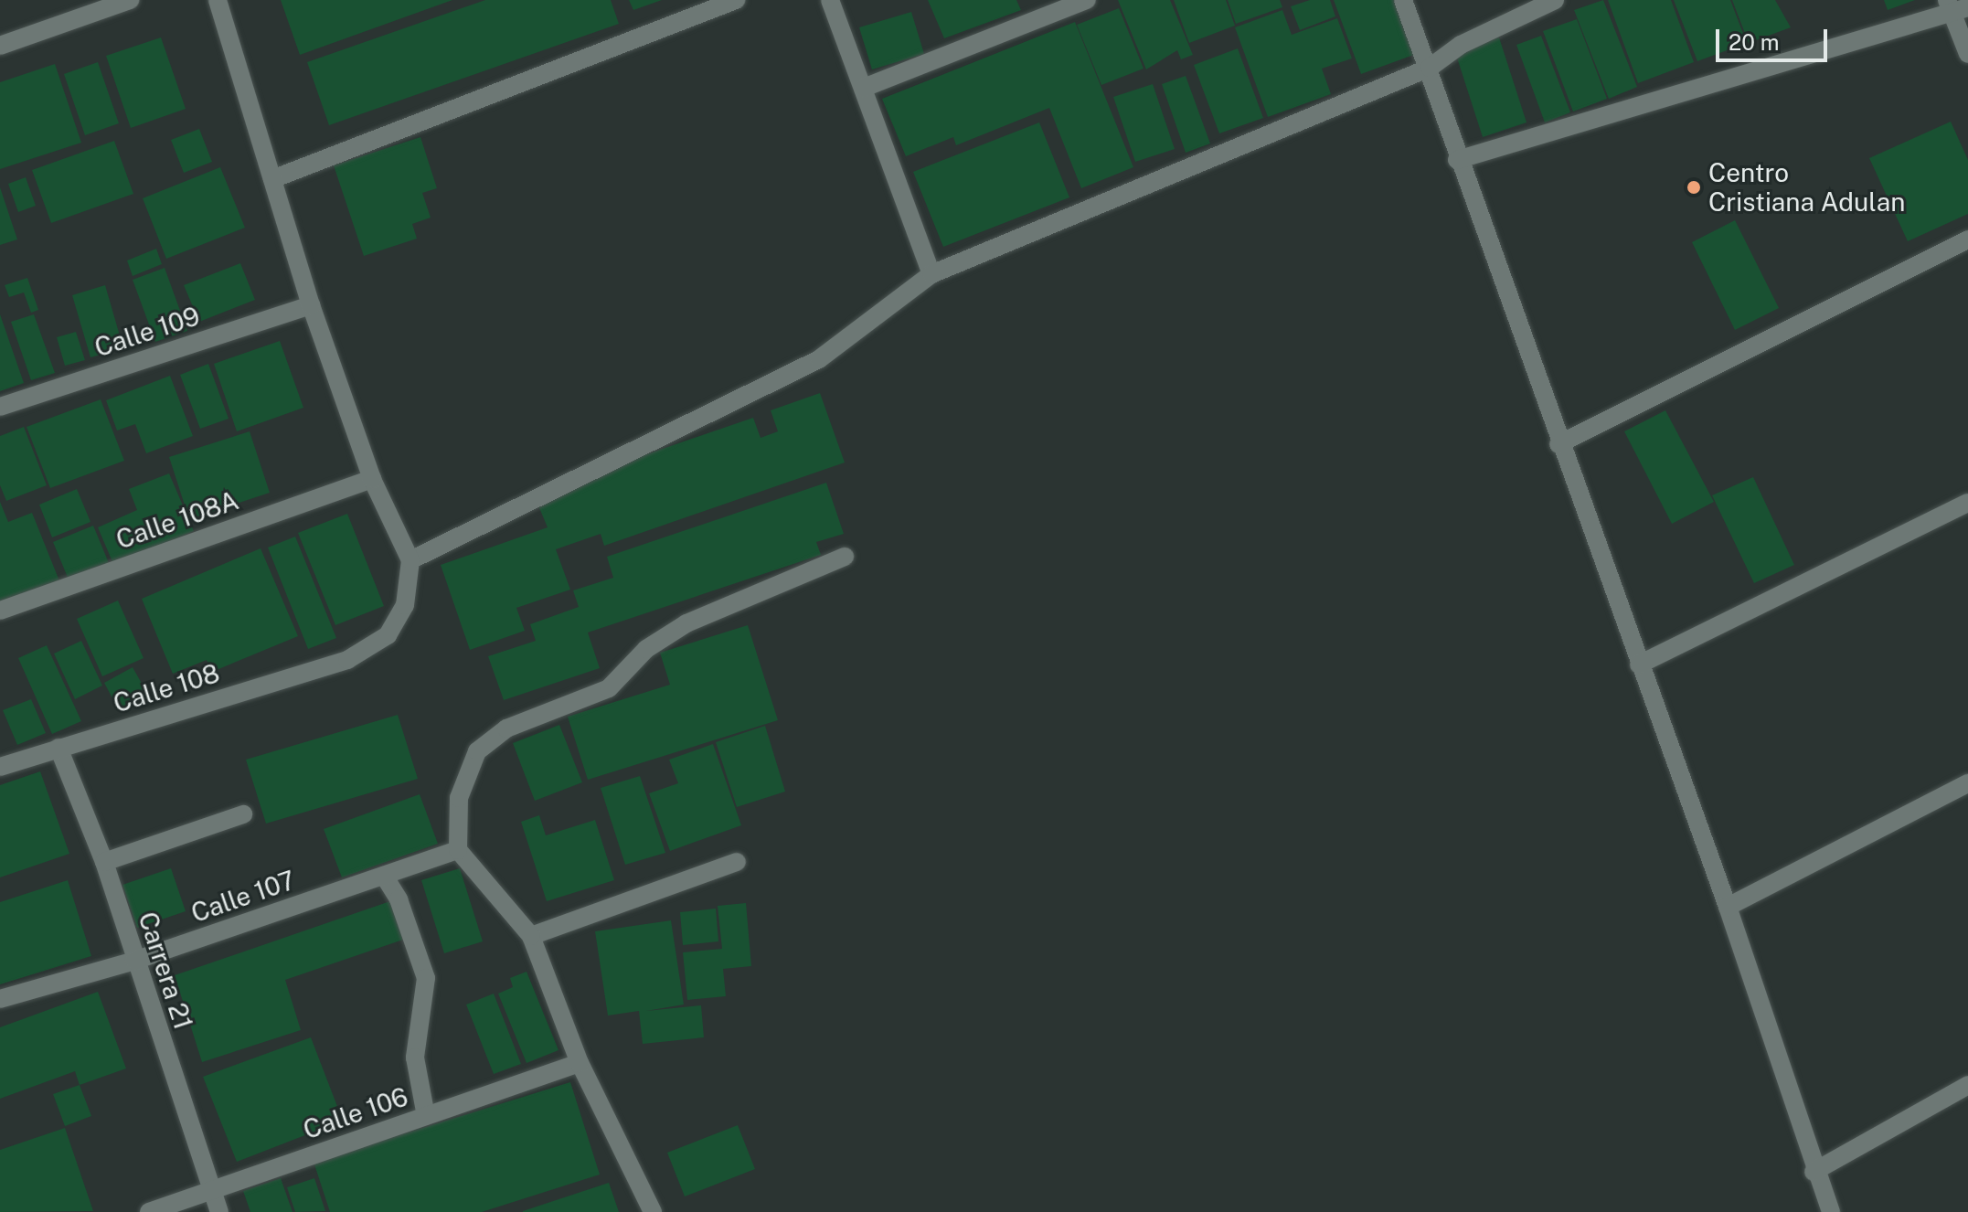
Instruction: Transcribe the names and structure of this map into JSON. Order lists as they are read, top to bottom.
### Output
{
  "streets": {
    "street": [
      "Calle 109",
      "Calle 108A",
      "Calle 108",
      "Calle 107",
      "Carrera 21",
      "Calle 106"
    ]
  },
  "crossings": [
    ["Calle 108", "Carrera 21"],
    ["Calle 107", "Carrera 21"],
    ["Carrera 21", "Calle 106"]
  ],
  "places": ["Centro Cristiana Adulan"],
  "scale_bar": "20 m"
}
